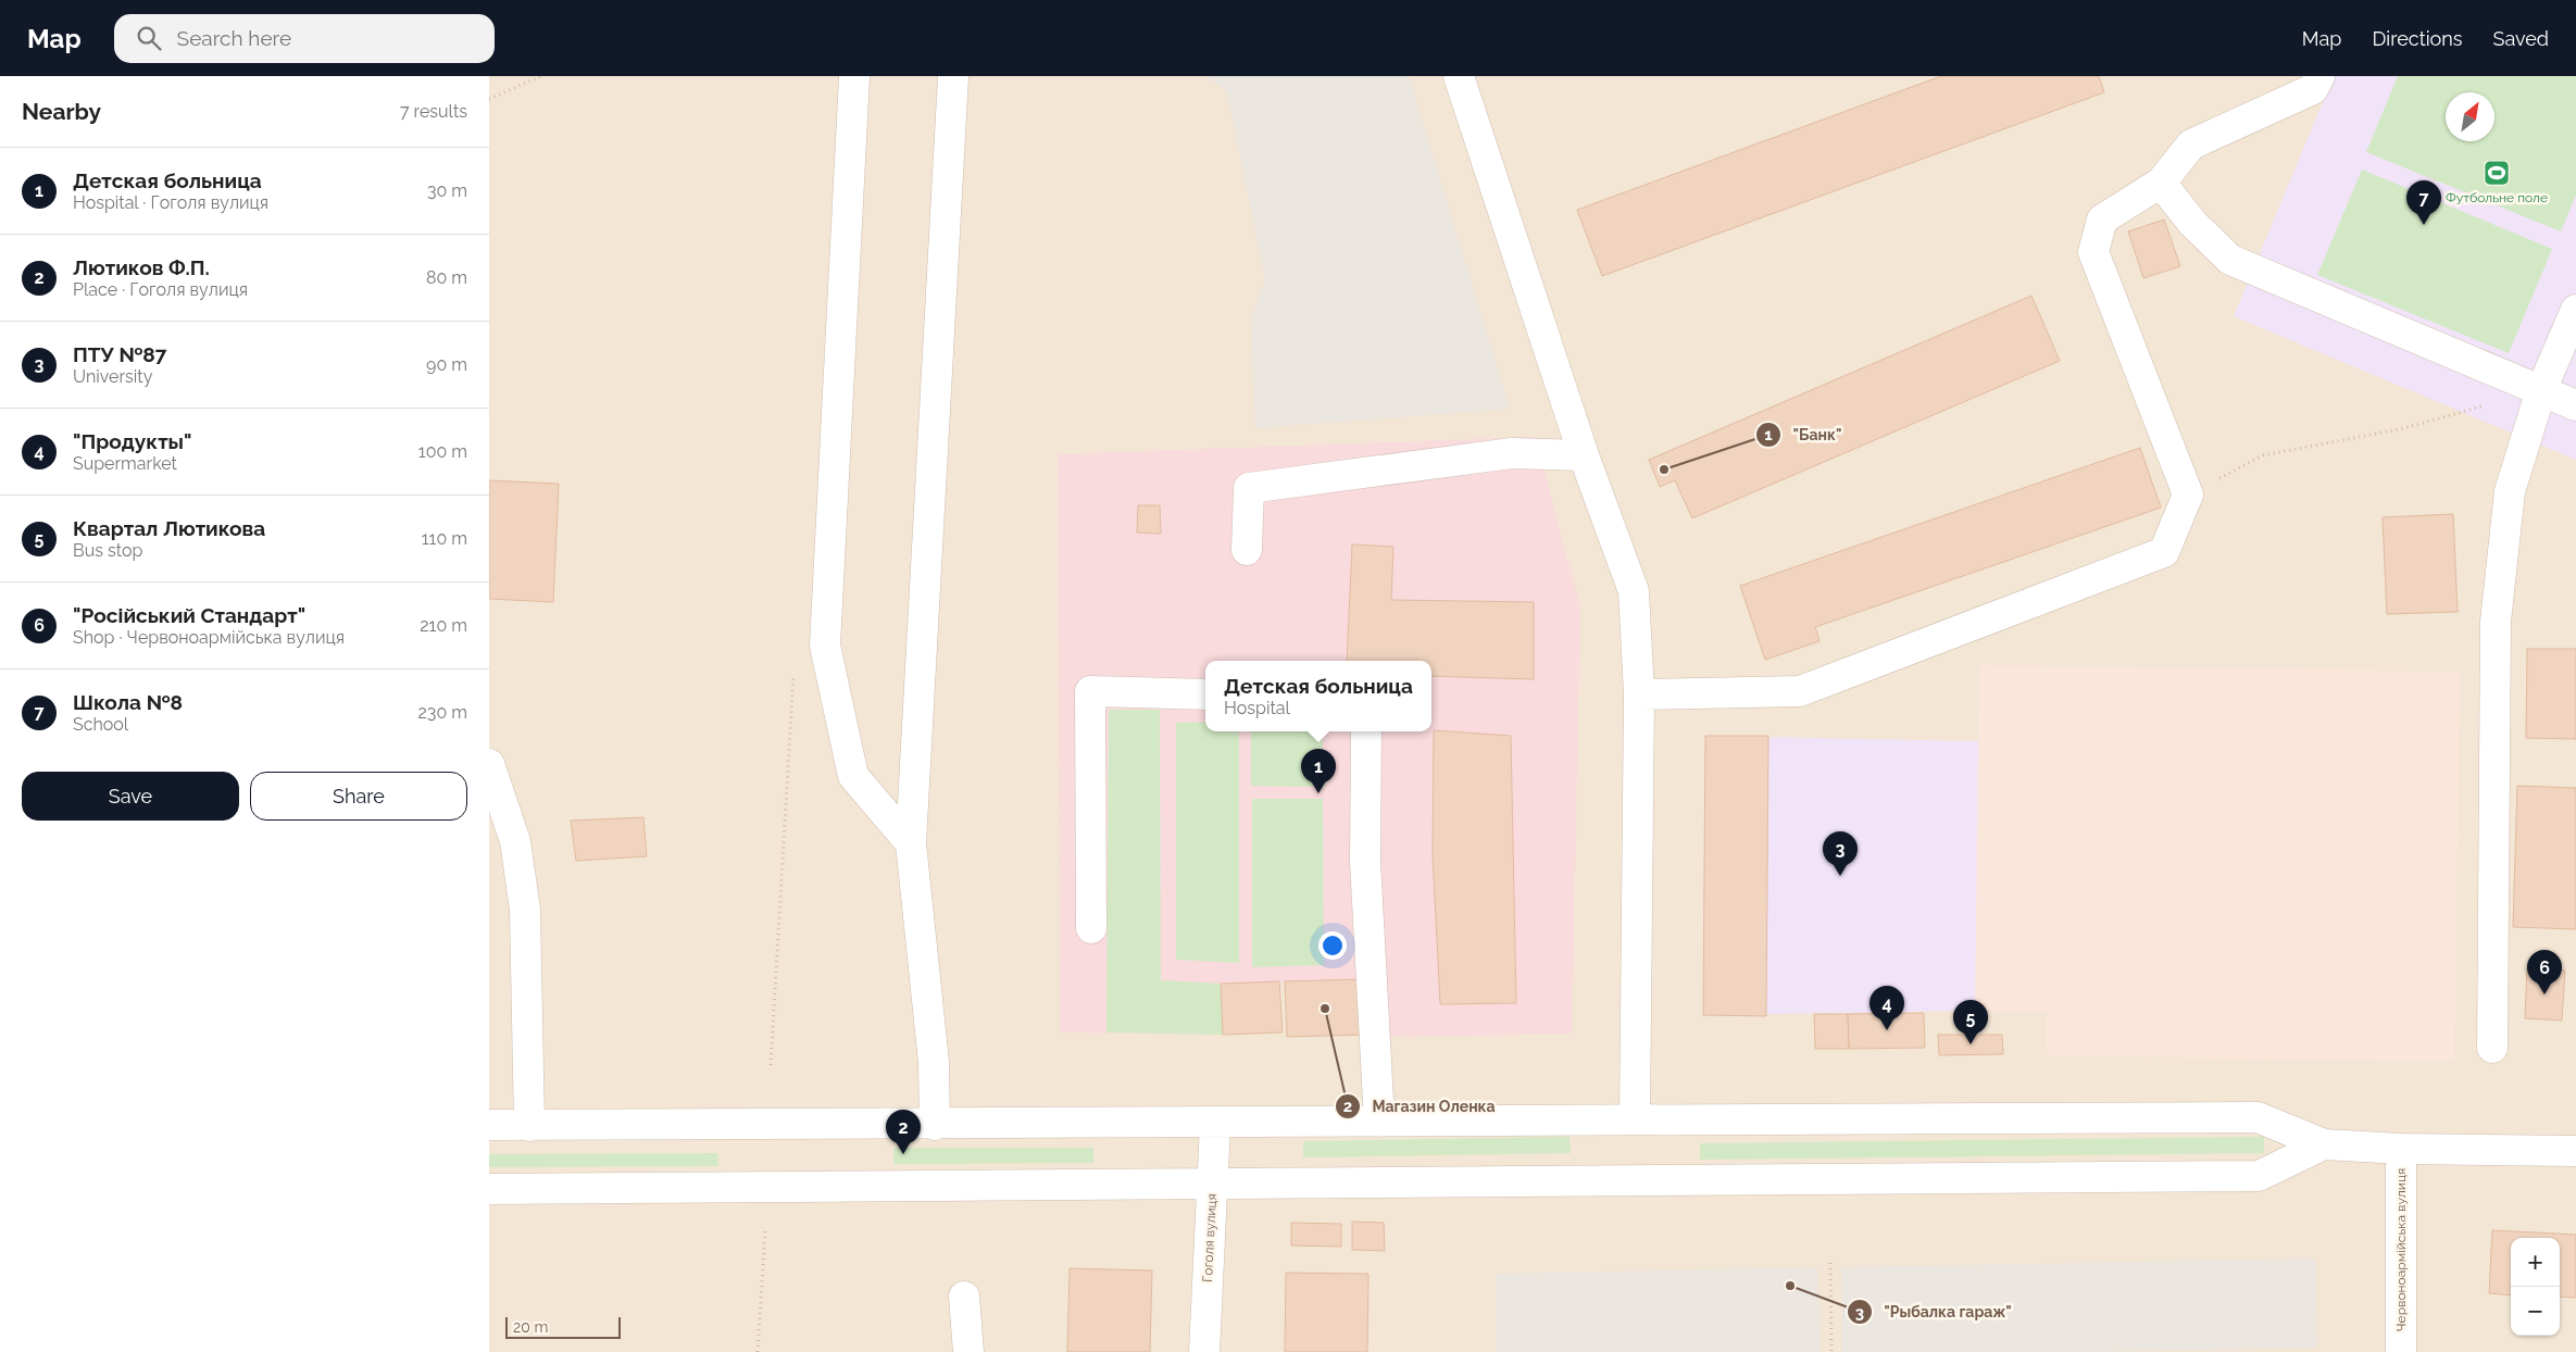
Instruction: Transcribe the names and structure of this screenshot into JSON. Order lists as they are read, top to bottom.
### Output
{
  "streets": {
    "street": ["Гоголя вулиця", "Червоноармійська вулиця"]
  },
  "places": {
    "sports": ["Футбольне поле"],
    "other": ["\"Банк\"", "Магазин Оленка", "\"Рыбалка гараж\""]
  },
  "scale_bar": "20 m",
  "north": "top right",
  "page": {
    "header": "Map",
    "search": "Search here",
    "nav": ["Map", "Directions", "Saved"],
    "heading": ["Nearby", "7 results"],
    "list": [
      {
        "mark": "1",
        "name": "Детская больница",
        "note": "Hospital · Гоголя вулиця",
        "value": "30 m"
      },
      {
        "mark": "2",
        "name": "Лютиков Ф.П.",
        "note": "Place · Гоголя вулиця",
        "value": "80 m"
      },
      {
        "mark": "3",
        "name": "ПТУ №87",
        "note": "University",
        "value": "90 m"
      },
      {
        "mark": "4",
        "name": "\"Продукты\"",
        "note": "Supermarket",
        "value": "100 m"
      },
      {
        "mark": "5",
        "name": "Квартал Лютикова",
        "note": "Bus stop",
        "value": "110 m"
      },
      {
        "mark": "6",
        "name": "\"Російський Стандарт\"",
        "note": "Shop · Червоноармійська вулиця",
        "value": "210 m"
      },
      {
        "mark": "7",
        "name": "Школа №8",
        "note": "School",
        "value": "230 m"
      }
    ],
    "pins": [
      "7",
      "1",
      "3",
      "6",
      "4",
      "5",
      "2"
    ],
    "popup": ["Детская больница", "Hospital"],
    "buttons": ["Save", "Share"],
    "map_buttons": ["+", "−"],
    "scale": "20 m"
  }
}
